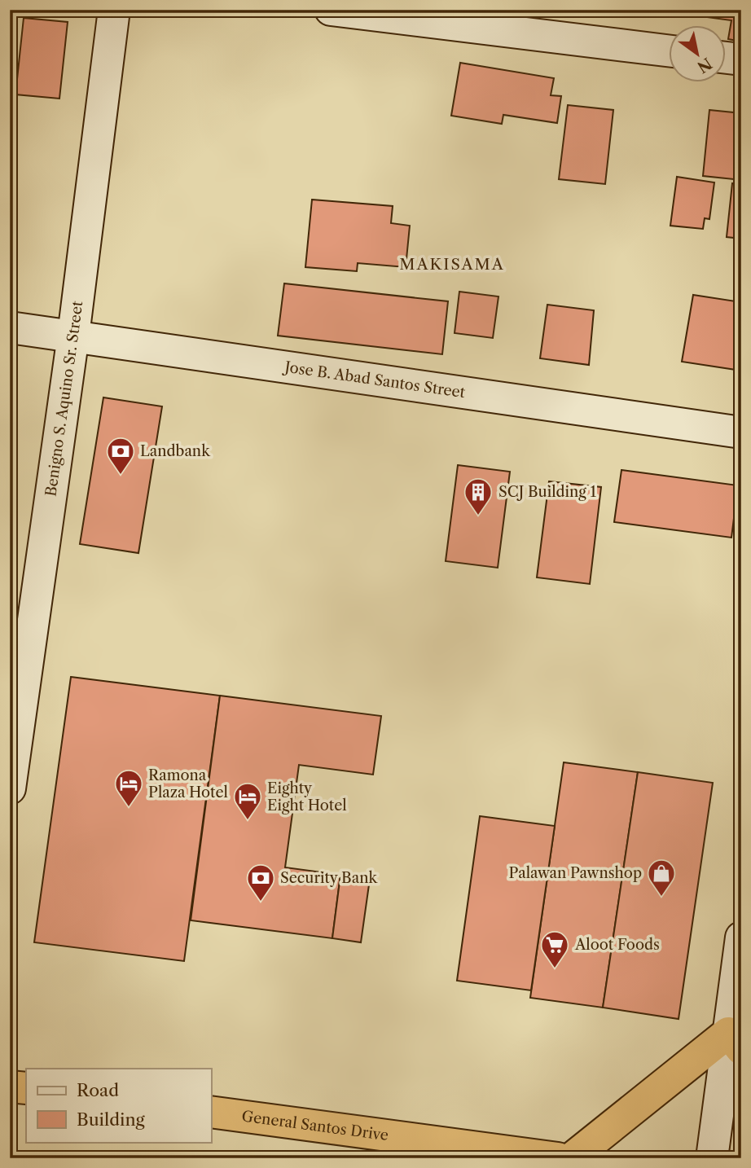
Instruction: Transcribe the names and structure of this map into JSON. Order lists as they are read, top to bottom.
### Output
{
  "streets": {
    "highway": ["General Santos Drive"],
    "street": ["Jose B. Abad Santos Street", "Benigno S. Aquino Sr. Street"]
  },
  "crossings": [
    ["Jose B. Abad Santos Street", "Benigno S. Aquino Sr. Street"]
  ],
  "districts": ["MAKISAMA"],
  "places": {
    "bank": ["Landbank", "Security Bank"],
    "building": ["SCJ Building 1"],
    "hotel": ["Ramona Plaza Hotel", "Eighty Eight Hotel"],
    "shop": ["Palawan Pawnshop"],
    "supermarket": ["Aloot Foods"]
  },
  "legend": ["Road", "Building"],
  "north": "bottom right"
}
